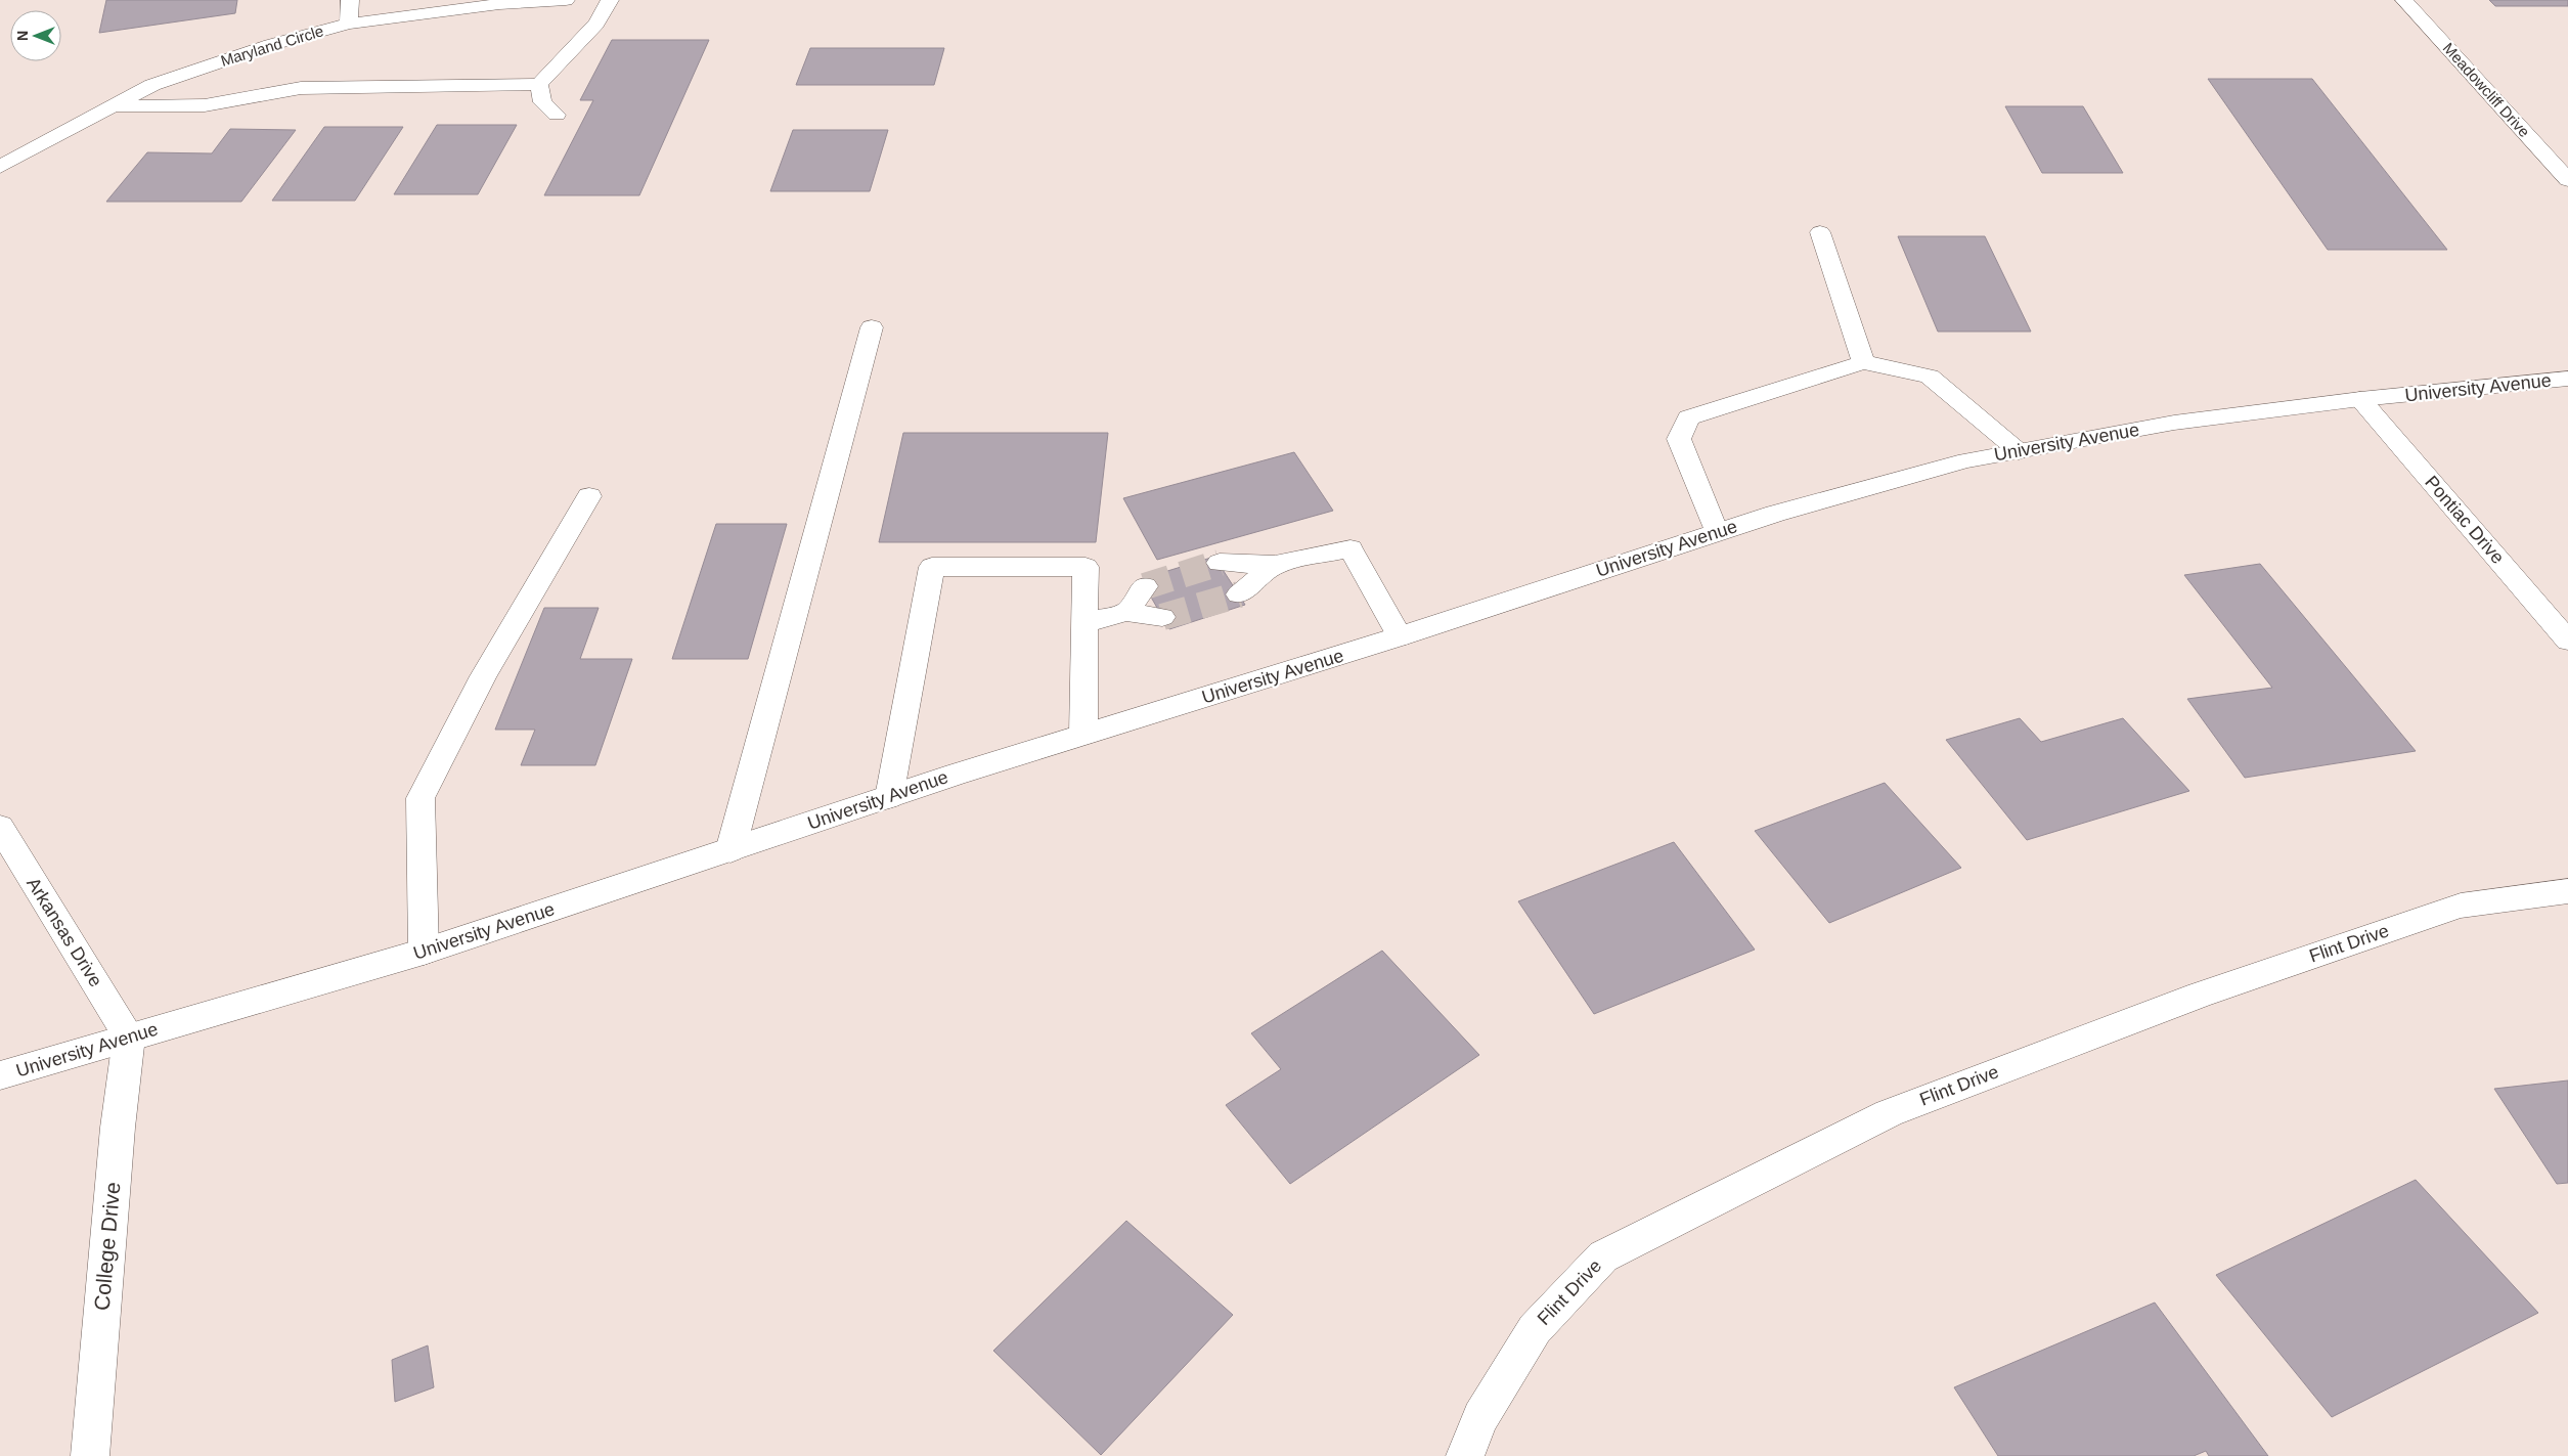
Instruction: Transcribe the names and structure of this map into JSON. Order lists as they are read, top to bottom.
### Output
{
  "streets": {
    "street": [
      "Maryland Circle",
      "Meadowcliff Drive",
      "University Avenue",
      "Pontiac Drive",
      "Arkansas Drive",
      "Flint Drive",
      "College Drive"
    ]
  },
  "crossings": [
    ["University Avenue", "Pontiac Drive"],
    ["University Avenue", "Arkansas Drive"],
    ["University Avenue", "College Drive"],
    ["Arkansas Drive", "College Drive"]
  ],
  "north": "left"
}
